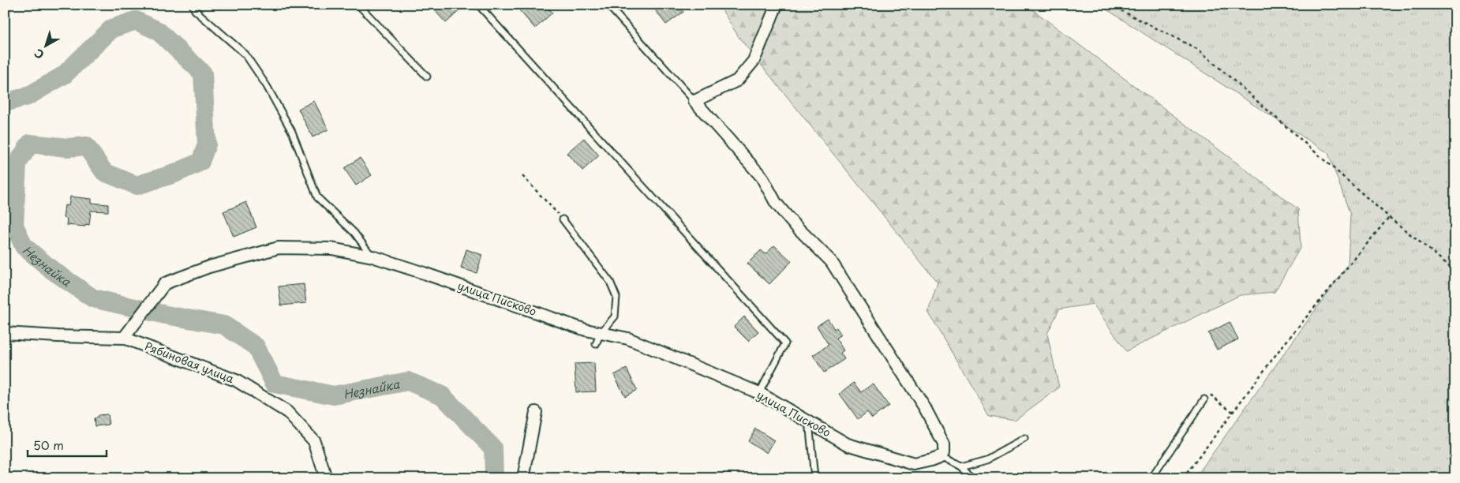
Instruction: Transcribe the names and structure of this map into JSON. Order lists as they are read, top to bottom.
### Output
{
  "streets": {
    "street": ["улица Писково", "Рябиновая улица"]
  },
  "crossings": [
    ["улица Писково", "Рябиновая улица"]
  ],
  "water": ["Незнайка"],
  "scale_bar": "50 m",
  "north": "bottom left"
}
